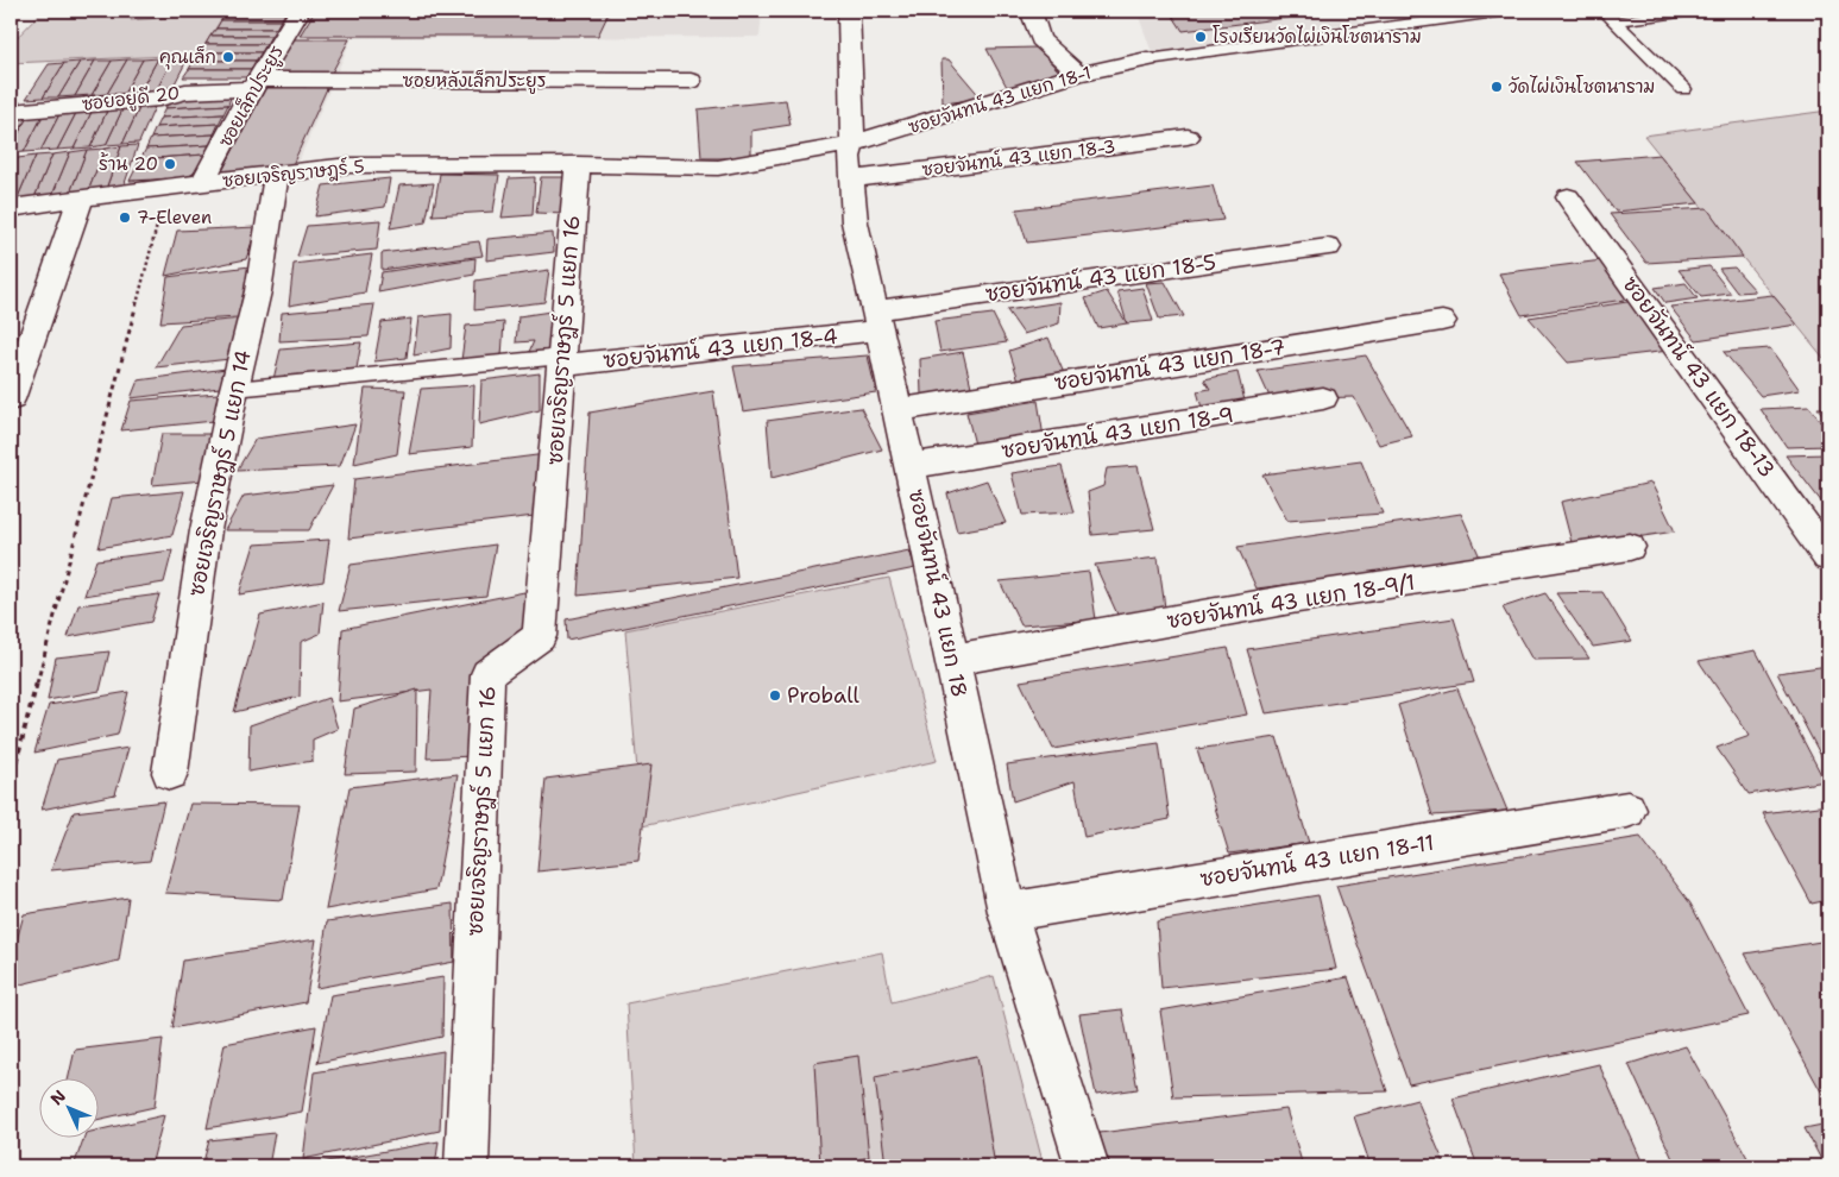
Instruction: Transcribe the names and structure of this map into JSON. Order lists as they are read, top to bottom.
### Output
{
  "streets": {
    "street": [
      "ซอยหลังเล็กประยูร",
      "ซอยเล็กประยูร",
      "ซอยอยู่ดี 20",
      "ซอยจันทน์ 43 แยก 18-1",
      "ซอยจันทน์ 43 แยก 18-3",
      "ซอยเจริญราษฎร์ 5",
      "ซอยจันทน์ 43 แยก 18-5",
      "ซอยเจริญราษฎร์ 5 แยก 16",
      "ซอยจันทน์ 43 แยก 18-4",
      "ซอยจันทน์ 43 แยก 18-7",
      "ซอยจันทน์ 43 แยก 18-13",
      "ซอยจันทน์ 43 แยก 18-9",
      "ซอยเจริญราษฎร์ 5 แยก 14",
      "ซอยจันทน์ 43 แยก 18",
      "ซอยจันทน์ 43 แยก 18-9/1",
      "ซอยจันทน์ 43 แยก 18-11"
    ]
  },
  "crossings": [
    ["ซอยหลังเล็กประยูร", "ซอยเล็กประยูร"],
    ["ซอยหลังเล็กประยูร", "ซอยอยู่ดี 20"],
    ["ซอยเล็กประยูร", "ซอยอยู่ดี 20"],
    ["ซอยเล็กประยูร", "ซอยเจริญราษฎร์ 5"],
    ["ซอยจันทน์ 43 แยก 18-1", "ซอยเจริญราษฎร์ 5"],
    ["ซอยจันทน์ 43 แยก 18-1", "ซอยเจริญราษฎร์ 5 แยก 16"],
    ["ซอยจันทน์ 43 แยก 18-1", "ซอยจันทน์ 43 แยก 18"],
    ["ซอยจันทน์ 43 แยก 18-3", "ซอยจันทน์ 43 แยก 18"],
    ["ซอยเจริญราษฎร์ 5", "ซอยเจริญราษฎร์ 5 แยก 16"],
    ["ซอยเจริญราษฎร์ 5", "ซอยเจริญราษฎร์ 5 แยก 14"],
    ["ซอยจันทน์ 43 แยก 18-5", "ซอยจันทน์ 43 แยก 18-4"],
    ["ซอยจันทน์ 43 แยก 18-5", "ซอยจันทน์ 43 แยก 18"],
    ["ซอยเจริญราษฎร์ 5 แยก 16", "ซอยจันทน์ 43 แยก 18-4"],
    ["ซอยจันทน์ 43 แยก 18-4", "ซอยจันทน์ 43 แยก 18"],
    ["ซอยจันทน์ 43 แยก 18-7", "ซอยจันทน์ 43 แยก 18"],
    ["ซอยจันทน์ 43 แยก 18-9", "ซอยจันทน์ 43 แยก 18"],
    ["ซอยจันทน์ 43 แยก 18", "ซอยจันทน์ 43 แยก 18-9/1"],
    ["ซอยจันทน์ 43 แยก 18", "ซอยจันทน์ 43 แยก 18-11"]
  ],
  "places": [
    "โรงเรียนวัดไผ่เงินโชตนาราม",
    "คุณเล็ก",
    "วัดไผ่เงินโชตนาราม",
    "ร้าน 20",
    "7-Eleven",
    "Proball"
  ],
  "north": "top left"
}
